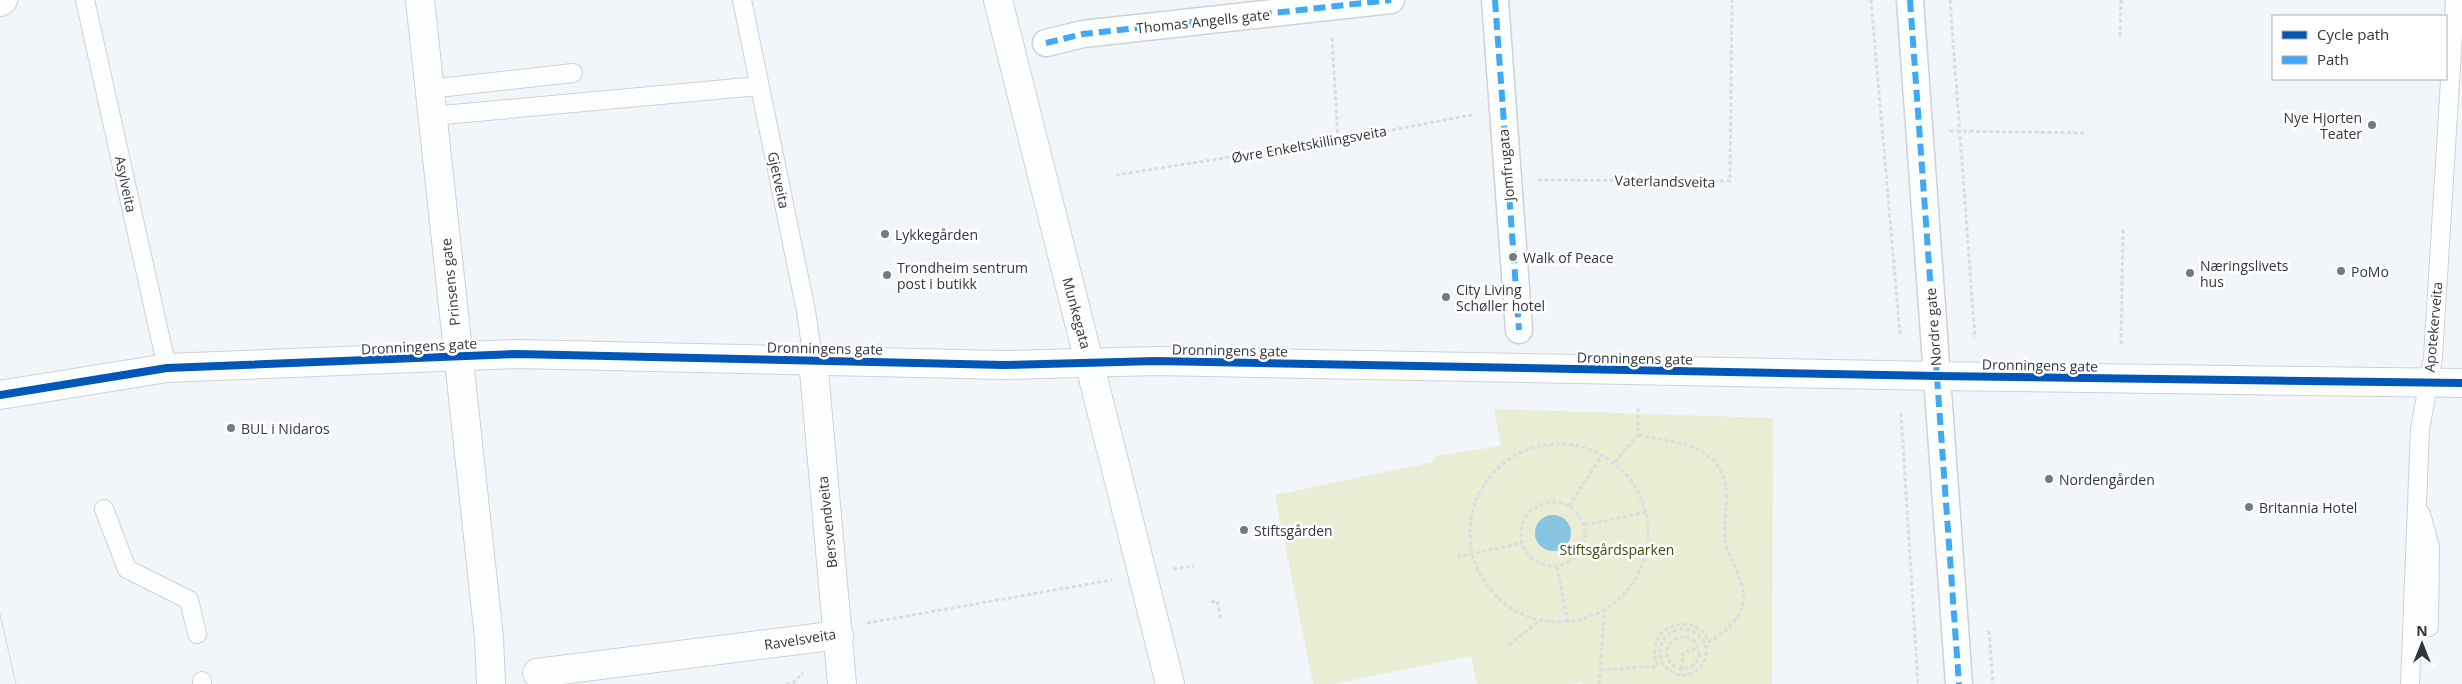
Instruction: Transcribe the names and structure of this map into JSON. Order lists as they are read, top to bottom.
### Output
{
  "streets": {
    "street": [
      "Thomas Angells gate",
      "Jomfrugata",
      "Prinsens gate",
      "Munkegata",
      "Nordre gate",
      "Dronningens gate",
      "Bersvendveita",
      "Ravelsveita"
    ],
    "lane": ["Gjetveita", "Asylveita", "Apotekerveita"],
    "path": ["Øvre Enkeltskillingsveita", "Vaterlandsveita"]
  },
  "crossings": [
    ["Øvre Enkeltskillingsveita", "Jomfrugata"],
    ["Jomfrugata", "Vaterlandsveita"],
    ["Gjetveita", "Dronningens gate"],
    ["Gjetveita", "Bersvendveita"],
    ["Asylveita", "Dronningens gate"],
    ["Prinsens gate", "Dronningens gate"],
    ["Munkegata", "Dronningens gate"],
    ["Nordre gate", "Dronningens gate"],
    ["Apotekerveita", "Dronningens gate"],
    ["Dronningens gate", "Bersvendveita"],
    ["Bersvendveita", "Ravelsveita"]
  ],
  "parks": ["Stiftsgårdsparken"],
  "places": [
    "Nye Hjorten Teater",
    "Lykkegården",
    "Walk of Peace",
    "PoMo",
    "Næringslivets hus",
    "Trondheim sentrum post i butikk",
    "City Living Schøller hotel",
    "BUL i Nidaros",
    "Nordengården",
    "Britannia Hotel",
    "Stiftsgården"
  ],
  "legend": ["Cycle path", "Path"],
  "north": "top"
}
